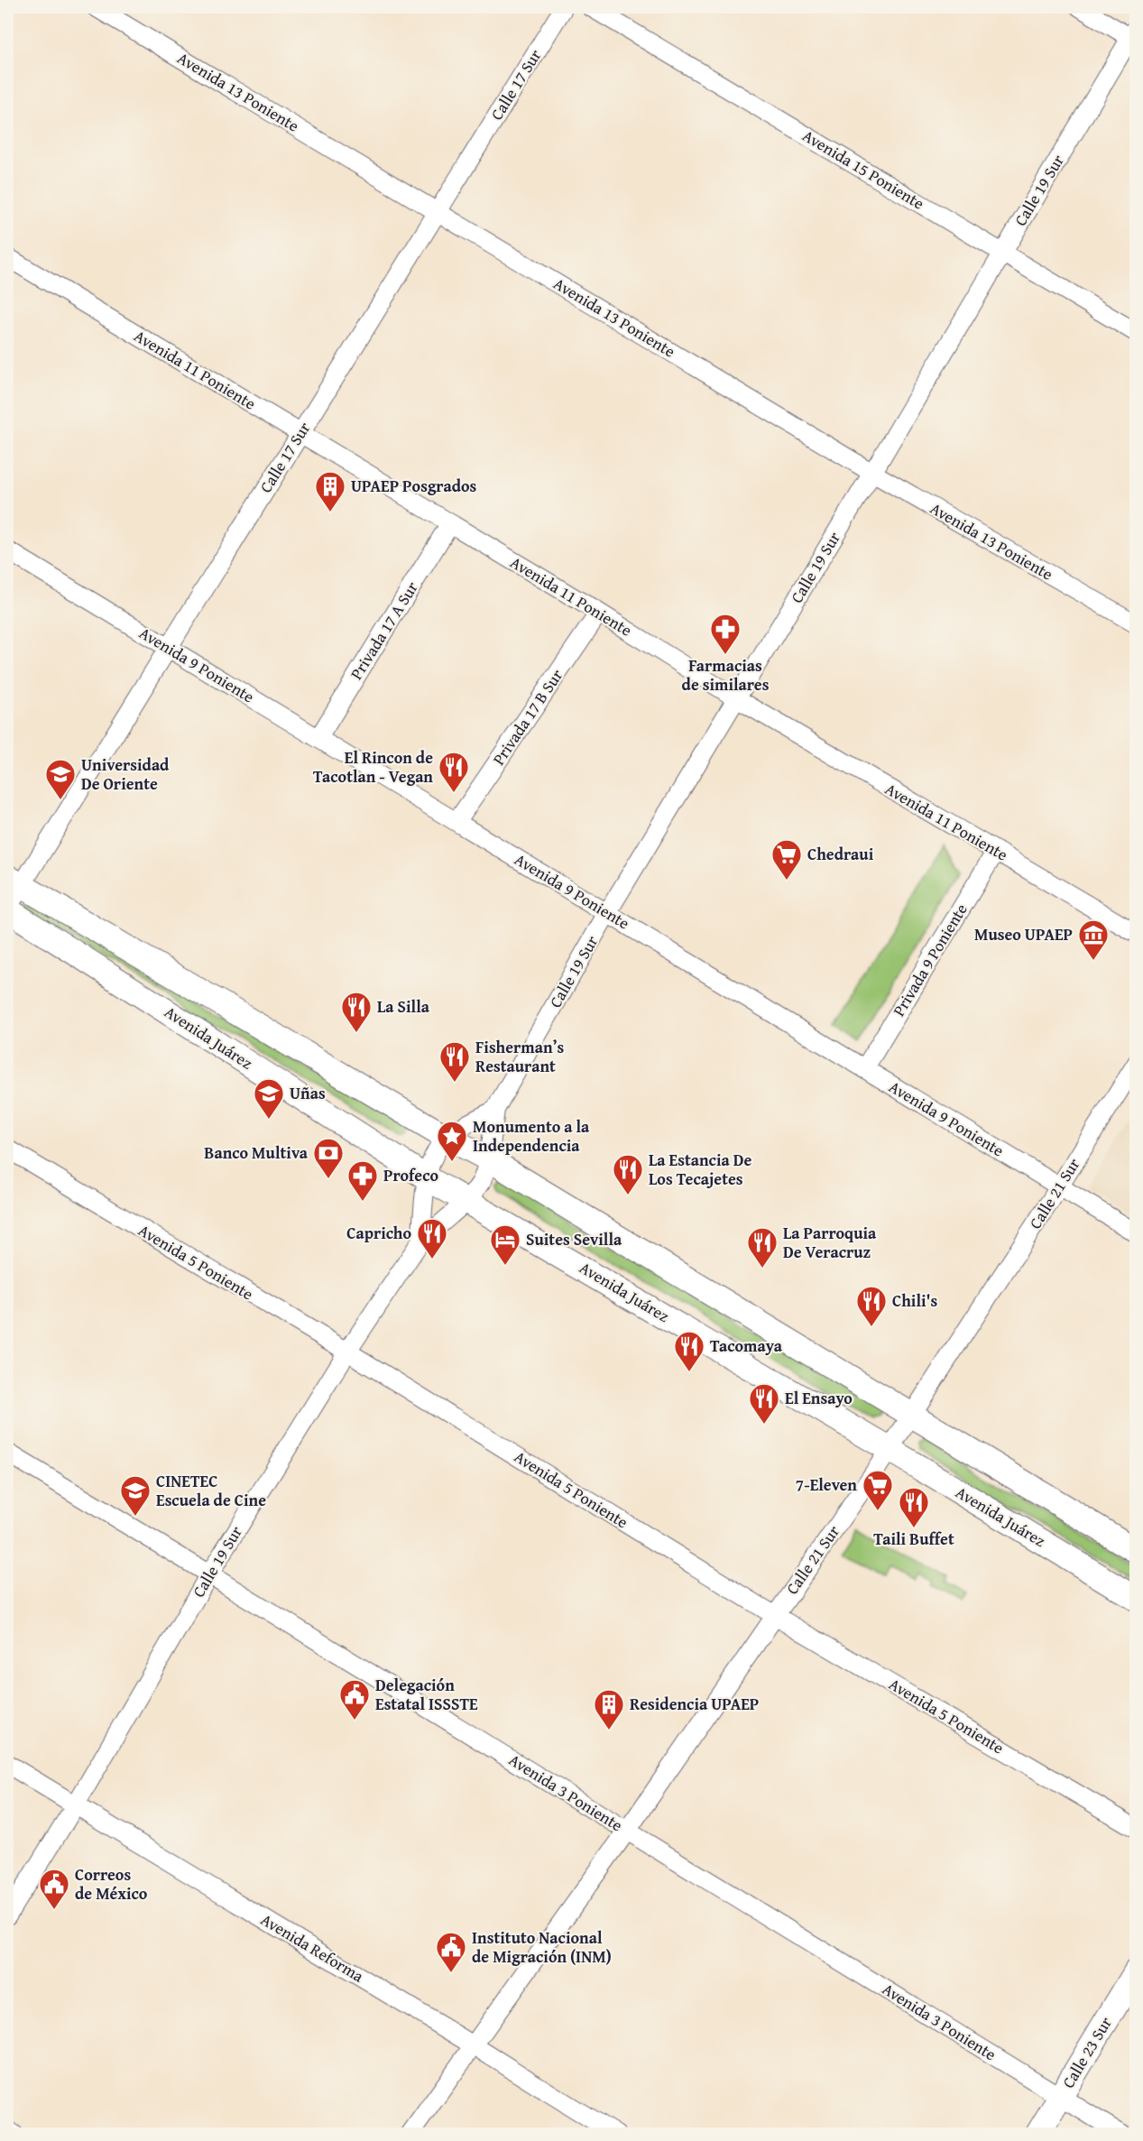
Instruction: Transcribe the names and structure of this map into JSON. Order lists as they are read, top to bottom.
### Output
{
  "streets": {
    "main road": ["Avenida Juárez", "Calle 23 Sur"],
    "street": [
      "Calle 17 Sur",
      "Avenida 13 Poniente",
      "Avenida 15 Poniente",
      "Calle 19 Sur",
      "Avenida 11 Poniente",
      "Privada 17 A Sur",
      "Avenida 9 Poniente",
      "Privada 17 B Sur",
      "Privada 9 Poniente",
      "Calle 21 Sur",
      "Avenida 5 Poniente",
      "Avenida 3 Poniente",
      "Avenida Reforma"
    ]
  },
  "crossings": [
    ["Calle 17 Sur", "Avenida 13 Poniente"],
    ["Calle 17 Sur", "Avenida 11 Poniente"],
    ["Calle 17 Sur", "Avenida 9 Poniente"],
    ["Calle 17 Sur", "Avenida Juárez"],
    ["Avenida 13 Poniente", "Calle 19 Sur"],
    ["Avenida 15 Poniente", "Calle 19 Sur"],
    ["Calle 19 Sur", "Avenida 11 Poniente"],
    ["Calle 19 Sur", "Avenida 9 Poniente"],
    ["Calle 19 Sur", "Avenida Juárez"],
    ["Calle 19 Sur", "Avenida 5 Poniente"],
    ["Calle 19 Sur", "Avenida 3 Poniente"],
    ["Calle 19 Sur", "Avenida Reforma"],
    ["Avenida 11 Poniente", "Privada 17 A Sur"],
    ["Avenida 11 Poniente", "Privada 17 B Sur"],
    ["Avenida 11 Poniente", "Privada 9 Poniente"],
    ["Privada 17 A Sur", "Avenida 9 Poniente"],
    ["Avenida 9 Poniente", "Privada 17 B Sur"],
    ["Avenida 9 Poniente", "Privada 9 Poniente"],
    ["Avenida 9 Poniente", "Calle 21 Sur"],
    ["Avenida Juárez", "Calle 21 Sur"],
    ["Calle 21 Sur", "Avenida 5 Poniente"],
    ["Calle 21 Sur", "Avenida 3 Poniente"],
    ["Calle 21 Sur", "Avenida Reforma"],
    ["Avenida 3 Poniente", "Calle 23 Sur"]
  ],
  "places": {
    "building": ["UPAEP Posgrados", "Residencia UPAEP"],
    "pharmacy": ["Farmacias de similares", "Profeco"],
    "restaurant": [
      "El Rincon de Tacotlan - Vegan",
      "La Silla",
      "Fisherman’s Restaurant",
      "La Estancia De Los Tecajetes",
      "Capricho",
      "La Parroquia De Veracruz",
      "Chili's",
      "Tacomaya",
      "El Ensayo",
      "Taili Buffet"
    ],
    "school or university": ["Universidad De Oriente", "Uñas", "CINETEC Escuela de Cine"],
    "supermarket": ["Chedraui", "7-Eleven"],
    "museum": ["Museo UPAEP"],
    "place": ["Monumento a la Independencia"],
    "bank": ["Banco Multiva"],
    "hotel": ["Suites Sevilla"],
    "public building": ["Delegación Estatal ISSSTE", "Correos de México", "Instituto Nacional de Migración (INM)"]
  }
}
